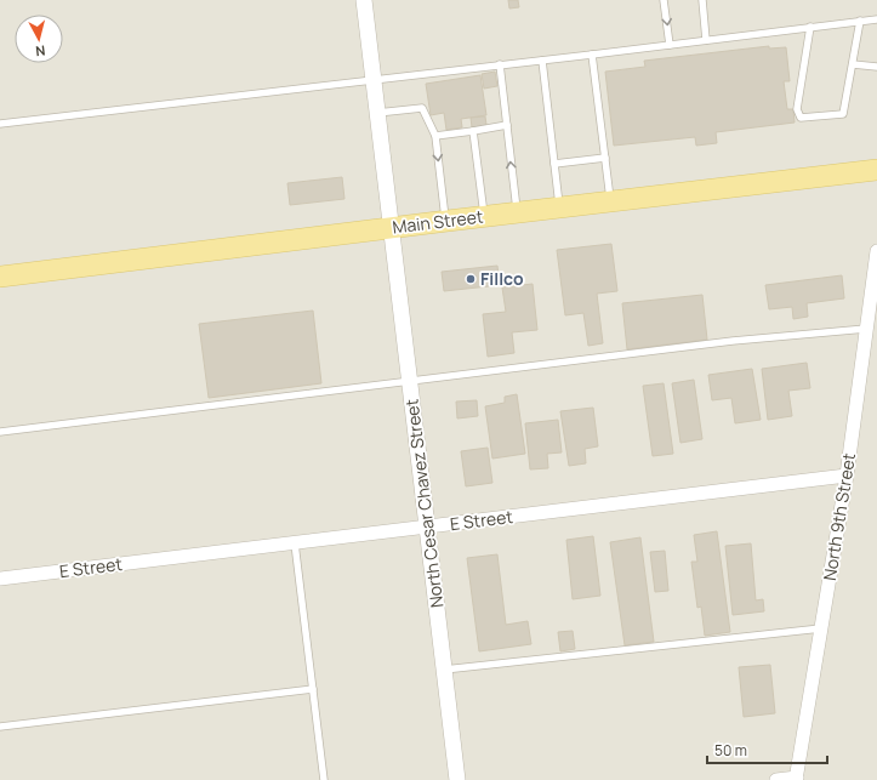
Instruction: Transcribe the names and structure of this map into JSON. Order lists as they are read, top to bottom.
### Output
{
  "streets": {
    "main road": ["Main Street"],
    "street": ["North Cesar Chavez Street", "North 9th Street", "E Street"]
  },
  "crossings": [
    ["Main Street", "North Cesar Chavez Street"],
    ["North Cesar Chavez Street", "E Street"],
    ["North 9th Street", "E Street"]
  ],
  "places": ["Fillco"],
  "scale_bar": "50 m",
  "north": "bottom"
}
